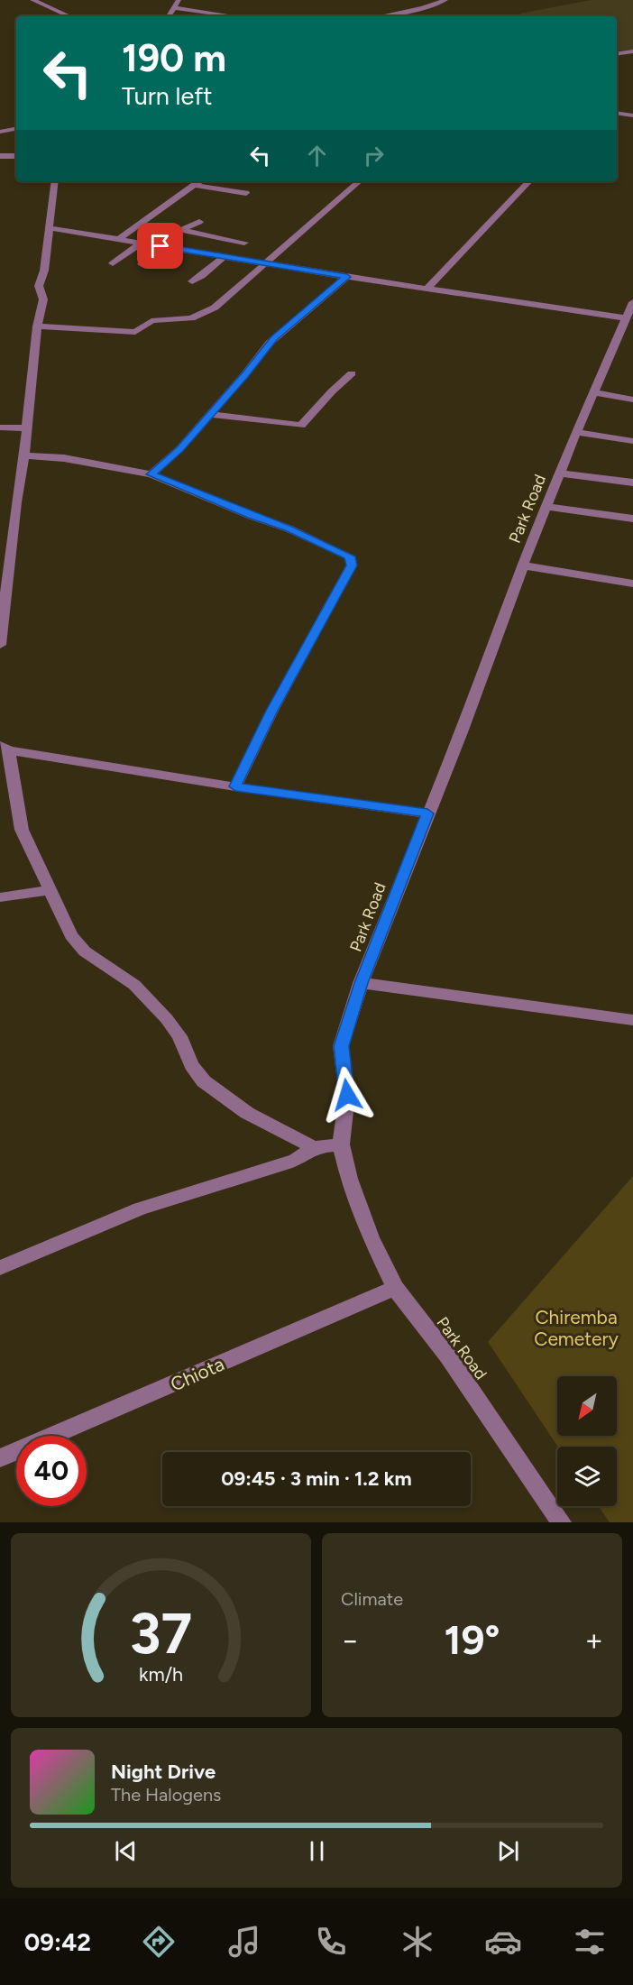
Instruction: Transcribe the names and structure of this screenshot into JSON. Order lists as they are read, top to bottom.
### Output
{
  "streets": {
    "street": ["Park Road", "Chiota"]
  },
  "crossings": [
    ["Park Road", "Chiota"]
  ],
  "parks": ["Chiremba Cemetery"],
  "north": "bottom left",
  "page": {
    "turn": ["190 m", "Turn left"],
    "limit": "40",
    "trip": "09:45 · 3 min · 1.2 km",
    "tile": "Climate",
    "heat": ["−", "19°", "+"],
    "song": ["Night Drive", "The Halogens"],
    "tabs": "09:42",
    "gauge": ["37", "km/h"]
  }
}
